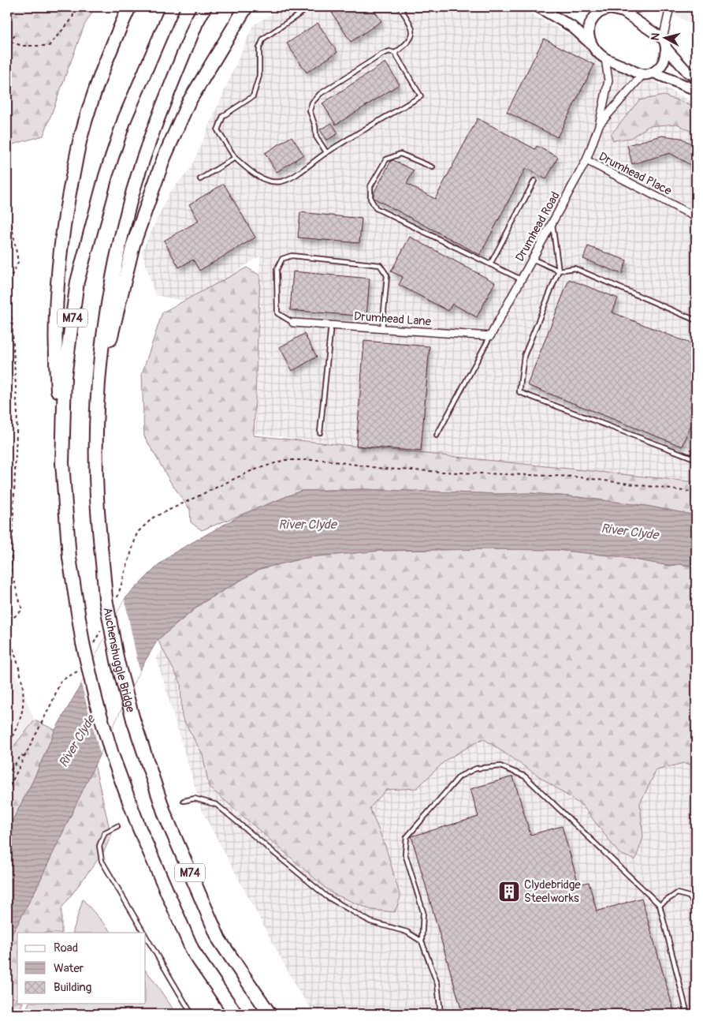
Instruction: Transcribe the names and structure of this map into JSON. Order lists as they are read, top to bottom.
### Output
{
  "streets": {
    "highway": ["M74", "Auchenshuggle Bridge"],
    "street": ["Drumhead Place", "Drumhead Road", "Drumhead Lane"]
  },
  "crossings": [
    ["Drumhead Place", "Drumhead Road"],
    ["Drumhead Road", "Drumhead Lane"],
    ["M74", "Auchenshuggle Bridge"]
  ],
  "water": ["River Clyde"],
  "places": {
    "building": ["Clydebridge Steelworks"]
  },
  "legend": ["Road", "Water", "Building"],
  "north": "left"
}
